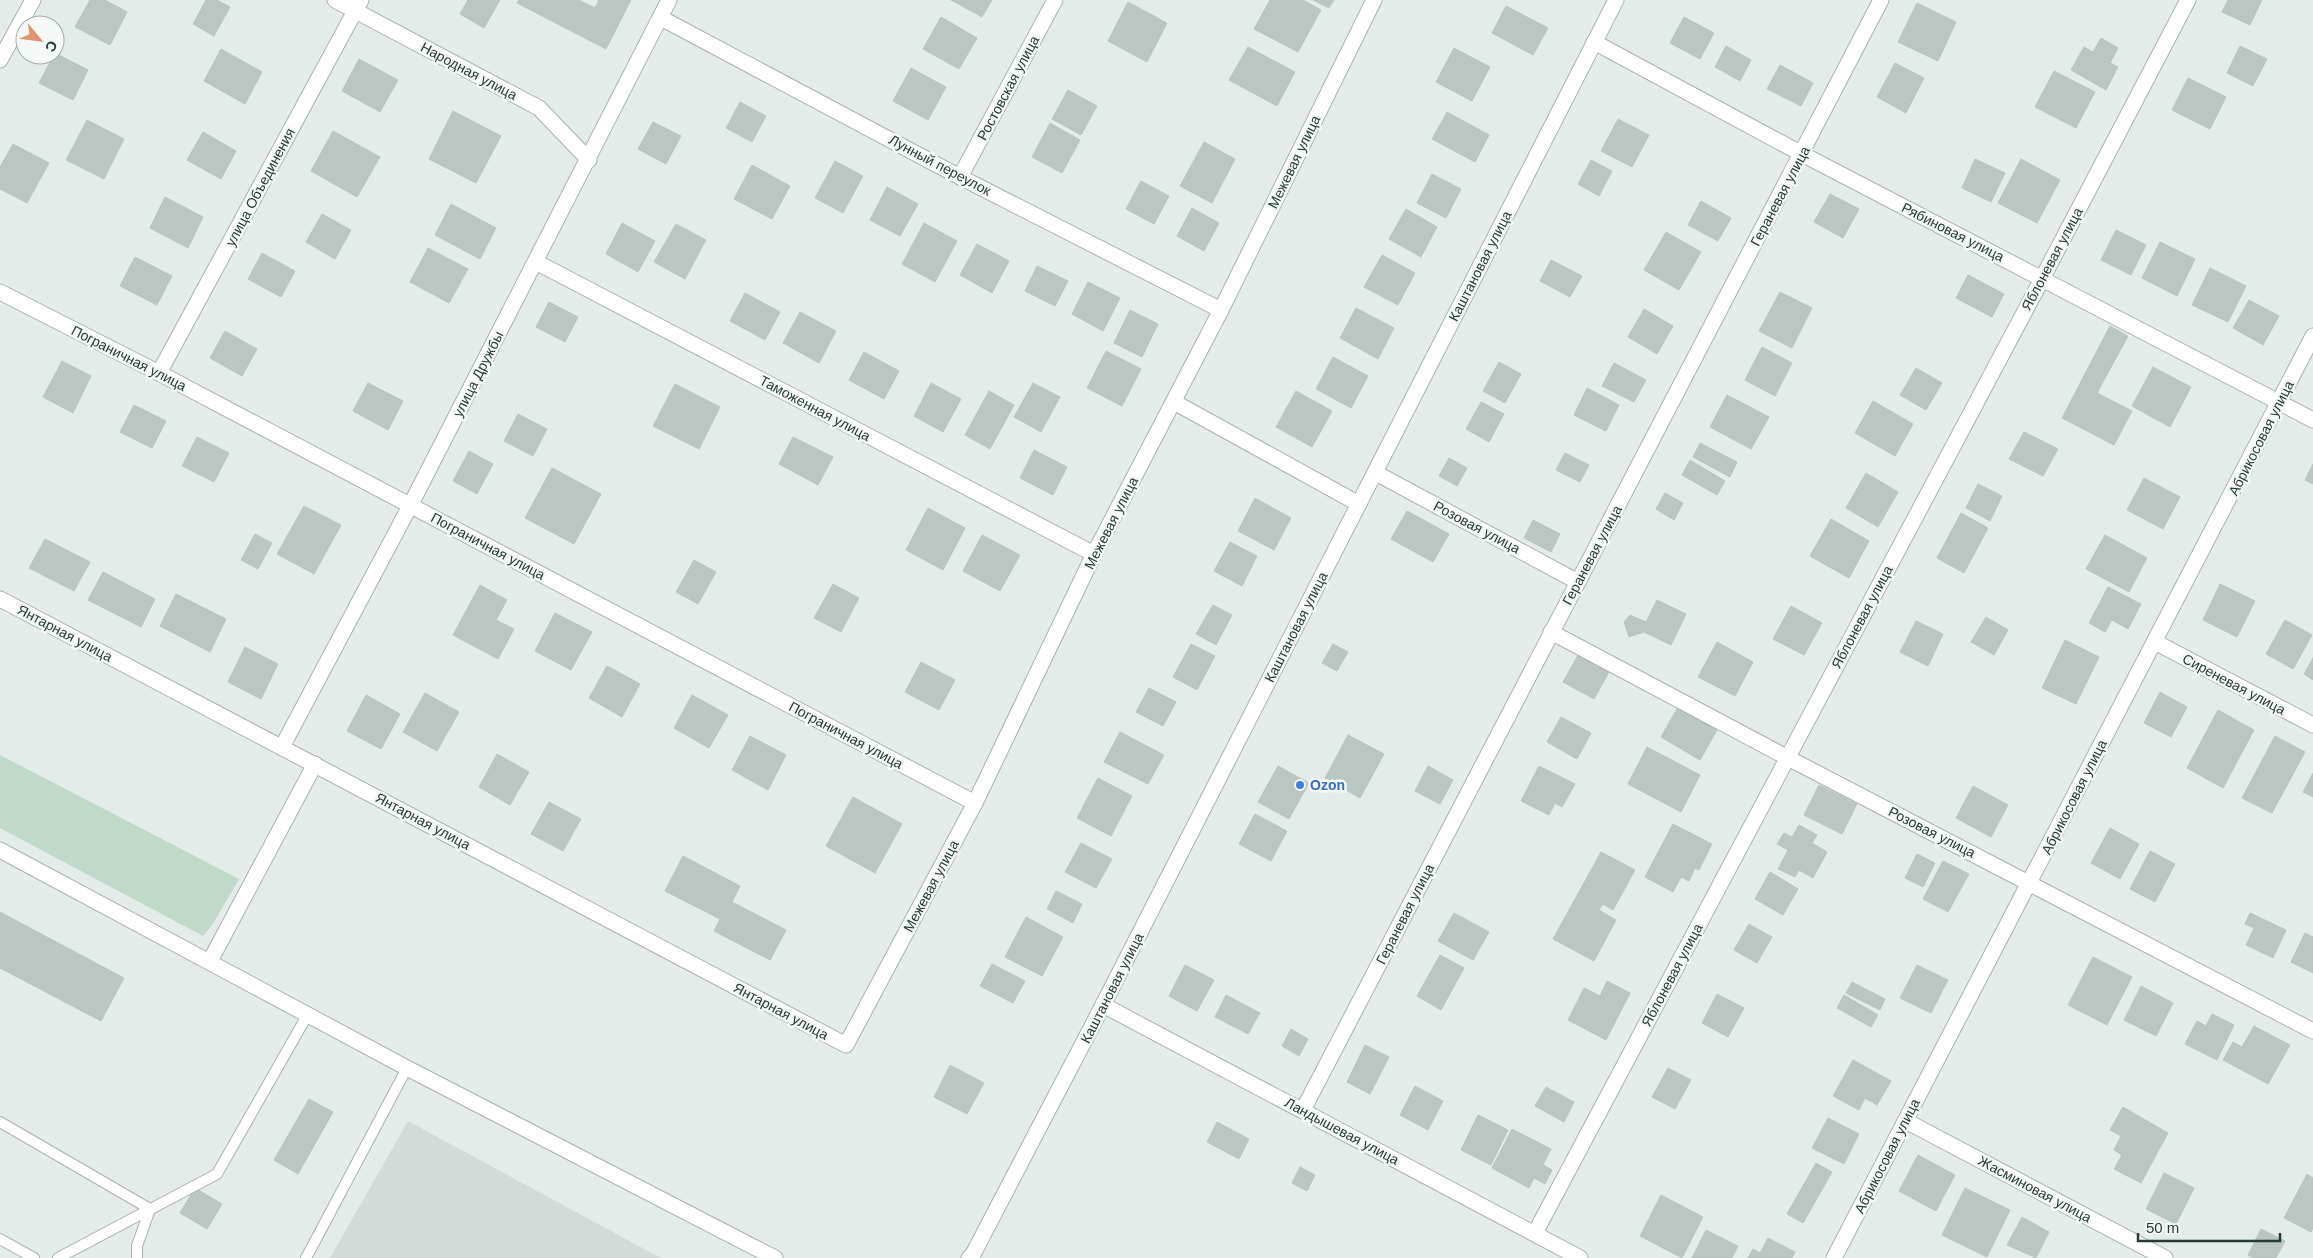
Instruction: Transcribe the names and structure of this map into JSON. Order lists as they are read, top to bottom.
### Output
{
  "streets": {
    "street": [
      "Народная улица",
      "Ростовская улица",
      "Межевая улица",
      "Лунный переулок",
      "улица Объединения",
      "Гераневая улица",
      "Рябиновая улица",
      "Яблоневая улица",
      "Каштановая улица",
      "Пограничная улица",
      "улица Дружбы",
      "Таможенная улица",
      "Абрикосовая улица",
      "Розовая улица",
      "Янтарная улица",
      "Сиреневая улица",
      "Ландышевая улица",
      "Жасминовая улица"
    ]
  },
  "crossings": [
    ["Народная улица", "улица Объединения"],
    ["Народная улица", "улица Дружбы"],
    ["Ростовская улица", "Лунный переулок"],
    ["Межевая улица", "Лунный переулок"],
    ["Межевая улица", "Пограничная улица"],
    ["Межевая улица", "Таможенная улица"],
    ["Межевая улица", "Янтарная улица"],
    ["Лунный переулок", "улица Дружбы"],
    ["улица Объединения", "Пограничная улица"],
    ["Гераневая улица", "Рябиновая улица"],
    ["Гераневая улица", "Розовая улица"],
    ["Гераневая улица", "Ландышевая улица"],
    ["Рябиновая улица", "Яблоневая улица"],
    ["Рябиновая улица", "Каштановая улица"],
    ["Рябиновая улица", "Абрикосовая улица"],
    ["Яблоневая улица", "Розовая улица"],
    ["Яблоневая улица", "Ландышевая улица"],
    ["Каштановая улица", "Розовая улица"],
    ["Каштановая улица", "Ландышевая улица"],
    ["Пограничная улица", "улица Дружбы"],
    ["улица Дружбы", "Таможенная улица"],
    ["улица Дружбы", "Янтарная улица"],
    ["Абрикосовая улица", "Розовая улица"],
    ["Абрикосовая улица", "Сиреневая улица"],
    ["Абрикосовая улица", "Жасминовая улица"]
  ],
  "places": ["Ozon"],
  "scale_bar": "50 m",
  "north": "bottom right"
}
